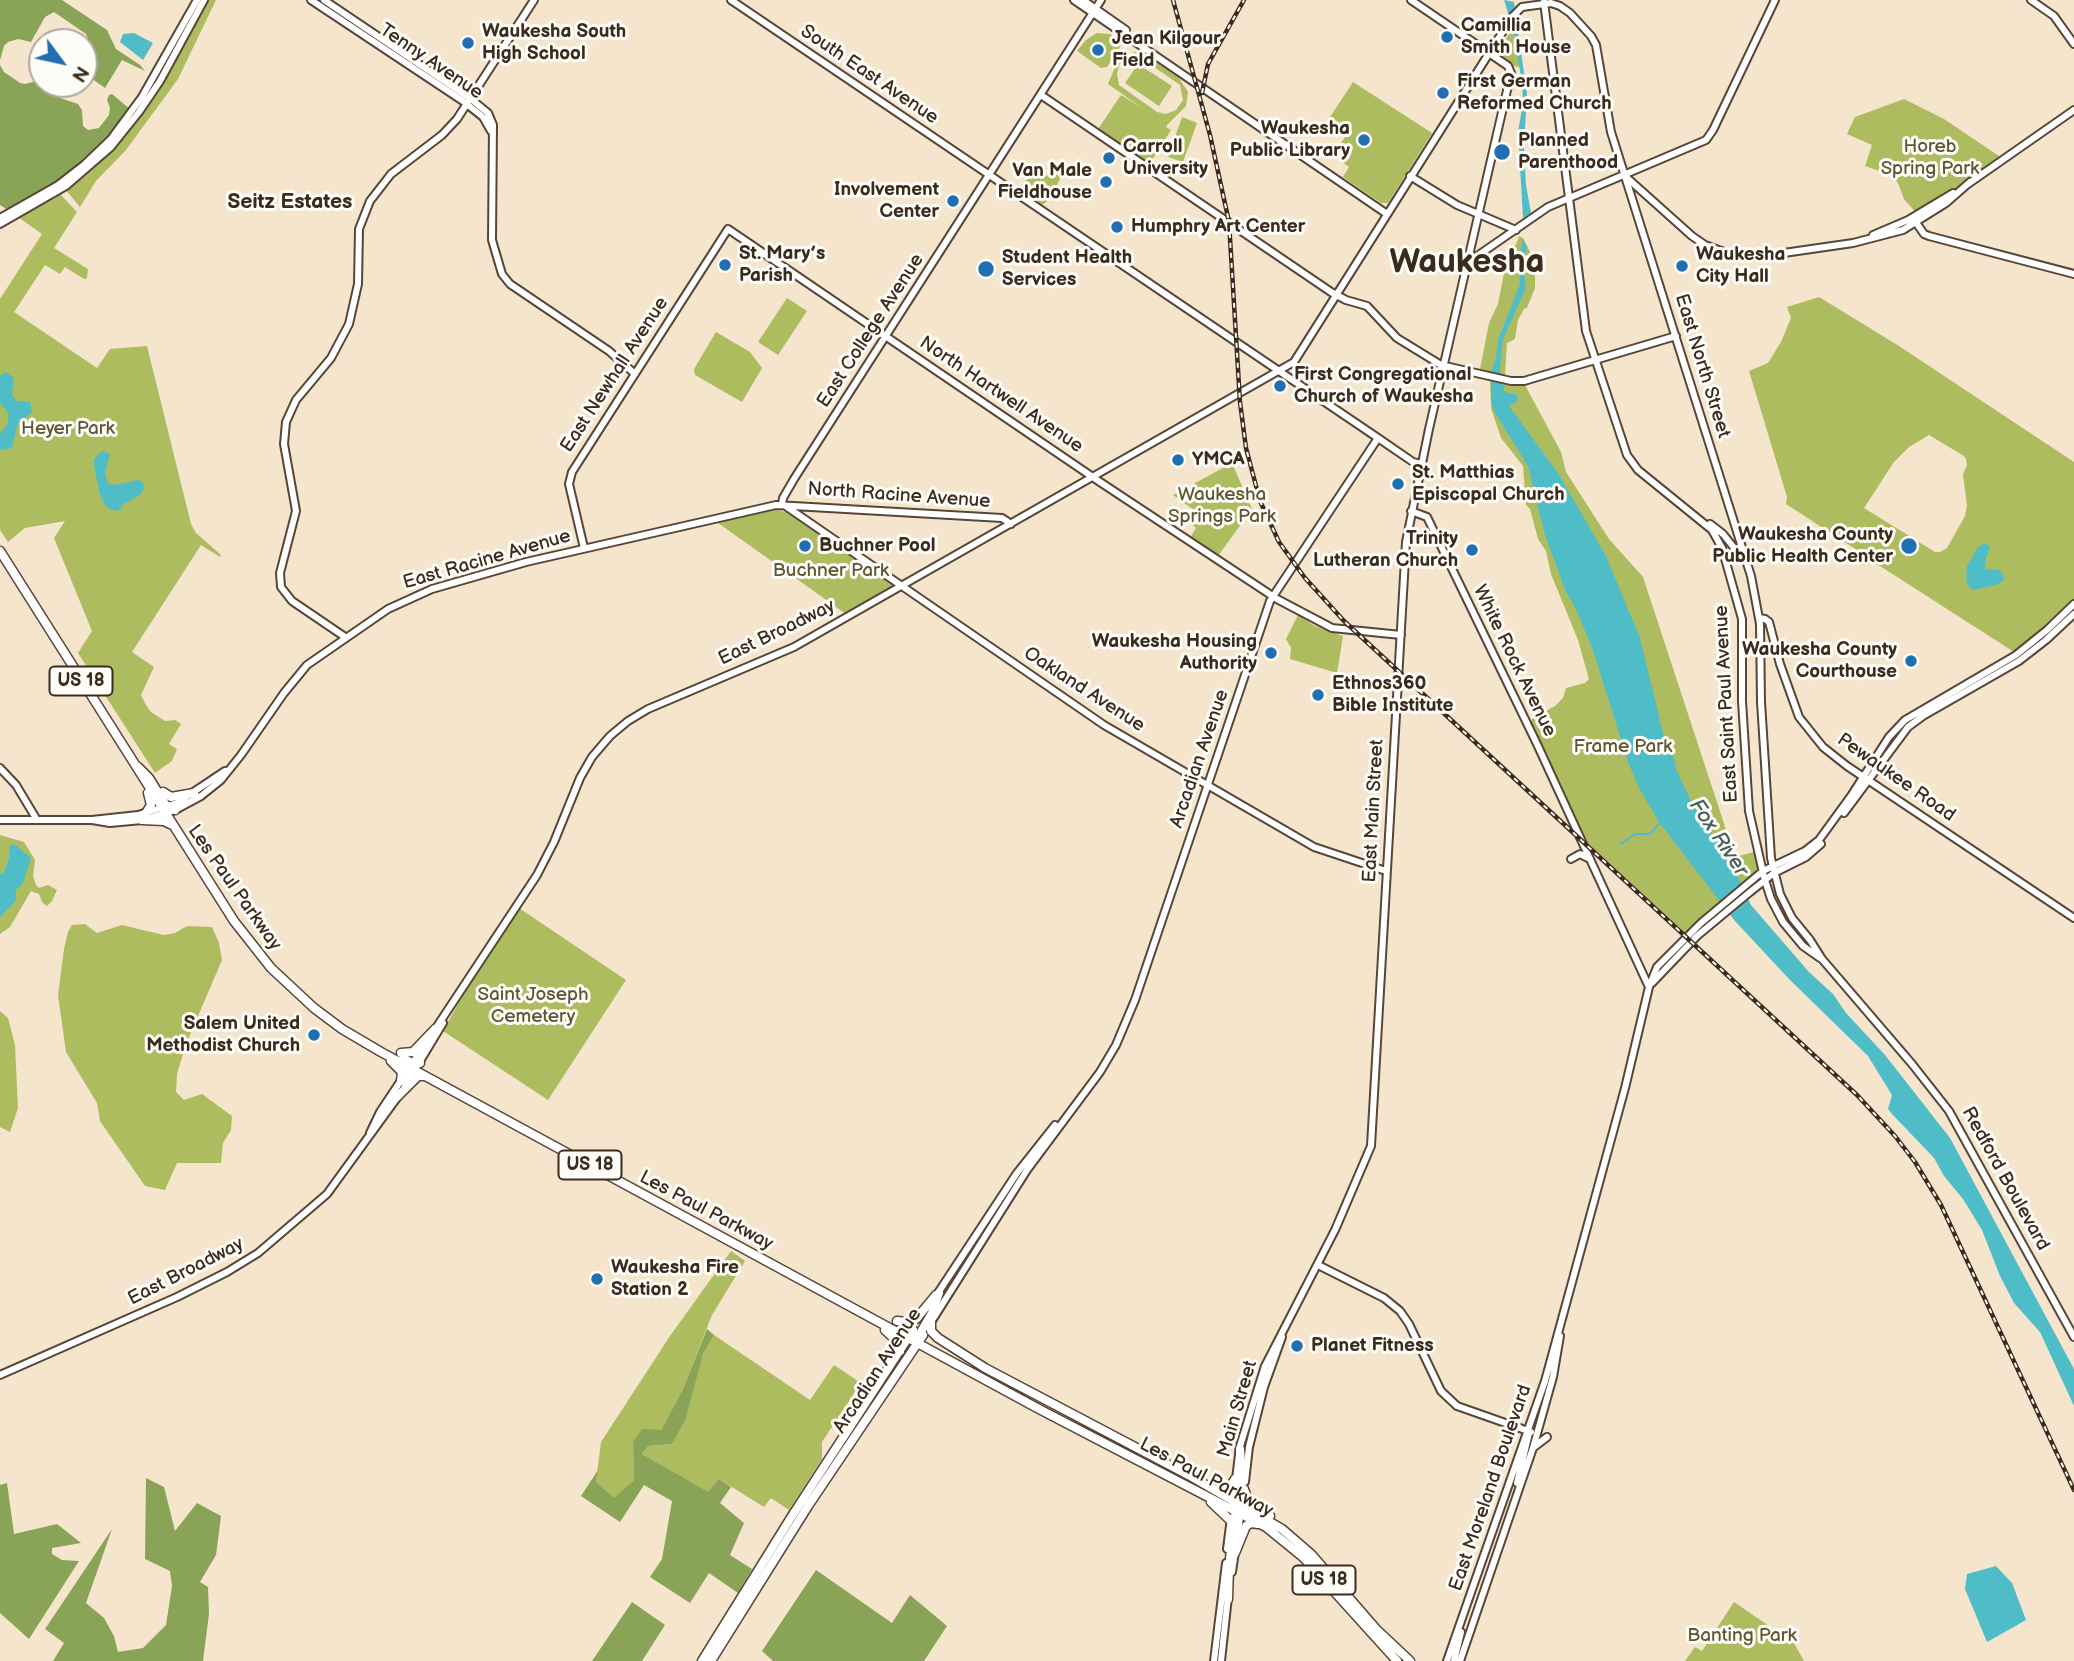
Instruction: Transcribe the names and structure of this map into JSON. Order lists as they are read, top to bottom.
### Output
{
  "streets": {
    "main road": [
      "Tenny Avenue",
      "South East Avenue",
      "East College Avenue",
      "East North Street",
      "East Newhall Avenue",
      "North Hartwell Avenue",
      "North Racine Avenue",
      "East Racine Avenue",
      "East Broadway",
      "White Rock Avenue",
      "US 18",
      "Oakland Avenue",
      "East Saint Paul Avenue",
      "Arcadian Avenue",
      "Pewaukee Road",
      "East Main Street",
      "Les Paul Parkway",
      "Redford Boulevard",
      "Main Street",
      "East Moreland Boulevard"
    ]
  },
  "crossings": [
    ["Tenny Avenue", "East Newhall Avenue"],
    ["South East Avenue", "East College Avenue"],
    ["South East Avenue", "East Broadway"],
    ["South East Avenue", "Arcadian Avenue"],
    ["South East Avenue", "East Main Street"],
    ["East College Avenue", "North Hartwell Avenue"],
    ["East College Avenue", "North Racine Avenue"],
    ["East College Avenue", "East Racine Avenue"],
    ["East College Avenue", "Oakland Avenue"],
    ["East North Street", "East Broadway"],
    ["East North Street", "East Saint Paul Avenue"],
    ["East North Street", "Pewaukee Road"],
    ["East Newhall Avenue", "North Hartwell Avenue"],
    ["East Newhall Avenue", "East Racine Avenue"],
    ["North Hartwell Avenue", "East Broadway"],
    ["North Hartwell Avenue", "Arcadian Avenue"],
    ["North Hartwell Avenue", "East Main Street"],
    ["North Racine Avenue", "East Racine Avenue"],
    ["North Racine Avenue", "East Broadway"],
    ["North Racine Avenue", "Oakland Avenue"],
    ["East Racine Avenue", "Oakland Avenue"],
    ["East Racine Avenue", "Les Paul Parkway"],
    ["East Broadway", "Oakland Avenue"],
    ["East Broadway", "East Saint Paul Avenue"],
    ["East Broadway", "East Main Street"],
    ["East Broadway", "Les Paul Parkway"],
    ["White Rock Avenue", "East Main Street"],
    ["White Rock Avenue", "East Moreland Boulevard"],
    ["Oakland Avenue", "Arcadian Avenue"],
    ["Oakland Avenue", "East Main Street"],
    ["East Saint Paul Avenue", "East Moreland Boulevard"],
    ["Arcadian Avenue", "Les Paul Parkway"],
    ["East Main Street", "Main Street"],
    ["Les Paul Parkway", "Main Street"]
  ],
  "districts": ["Seitz Estates", "Waukesha"],
  "water": ["Fox River"],
  "parks": [
    "Horeb Spring Park",
    "Heyer Park",
    "Waukesha Springs Park",
    "Buchner Park",
    "Frame Park",
    "Saint Joseph Cemetery",
    "Banting Park"
  ],
  "places": [
    "Camillia Smith House",
    "Waukesha South High School",
    "Jean Kilgour Field",
    "First German Reformed Church",
    "Waukesha Public Library",
    "Planned Parenthood",
    "Carroll University",
    "Van Male Fieldhouse",
    "Involvement Center",
    "Humphry Art Center",
    "St. Mary’s Parish",
    "Waukesha City Hall",
    "Student Health Services",
    "First Congregational Church of Waukesha",
    "YMCA",
    "St. Matthias Episcopal Church",
    "Buchner Pool",
    "Waukesha County Public Health Center",
    "Trinity Lutheran Church",
    "Waukesha Housing Authority",
    "Waukesha County Courthouse",
    "Ethnos360 Bible Institute",
    "Salem United Methodist Church",
    "Waukesha Fire Station 2",
    "Planet Fitness"
  ],
  "north": "bottom right"
}
